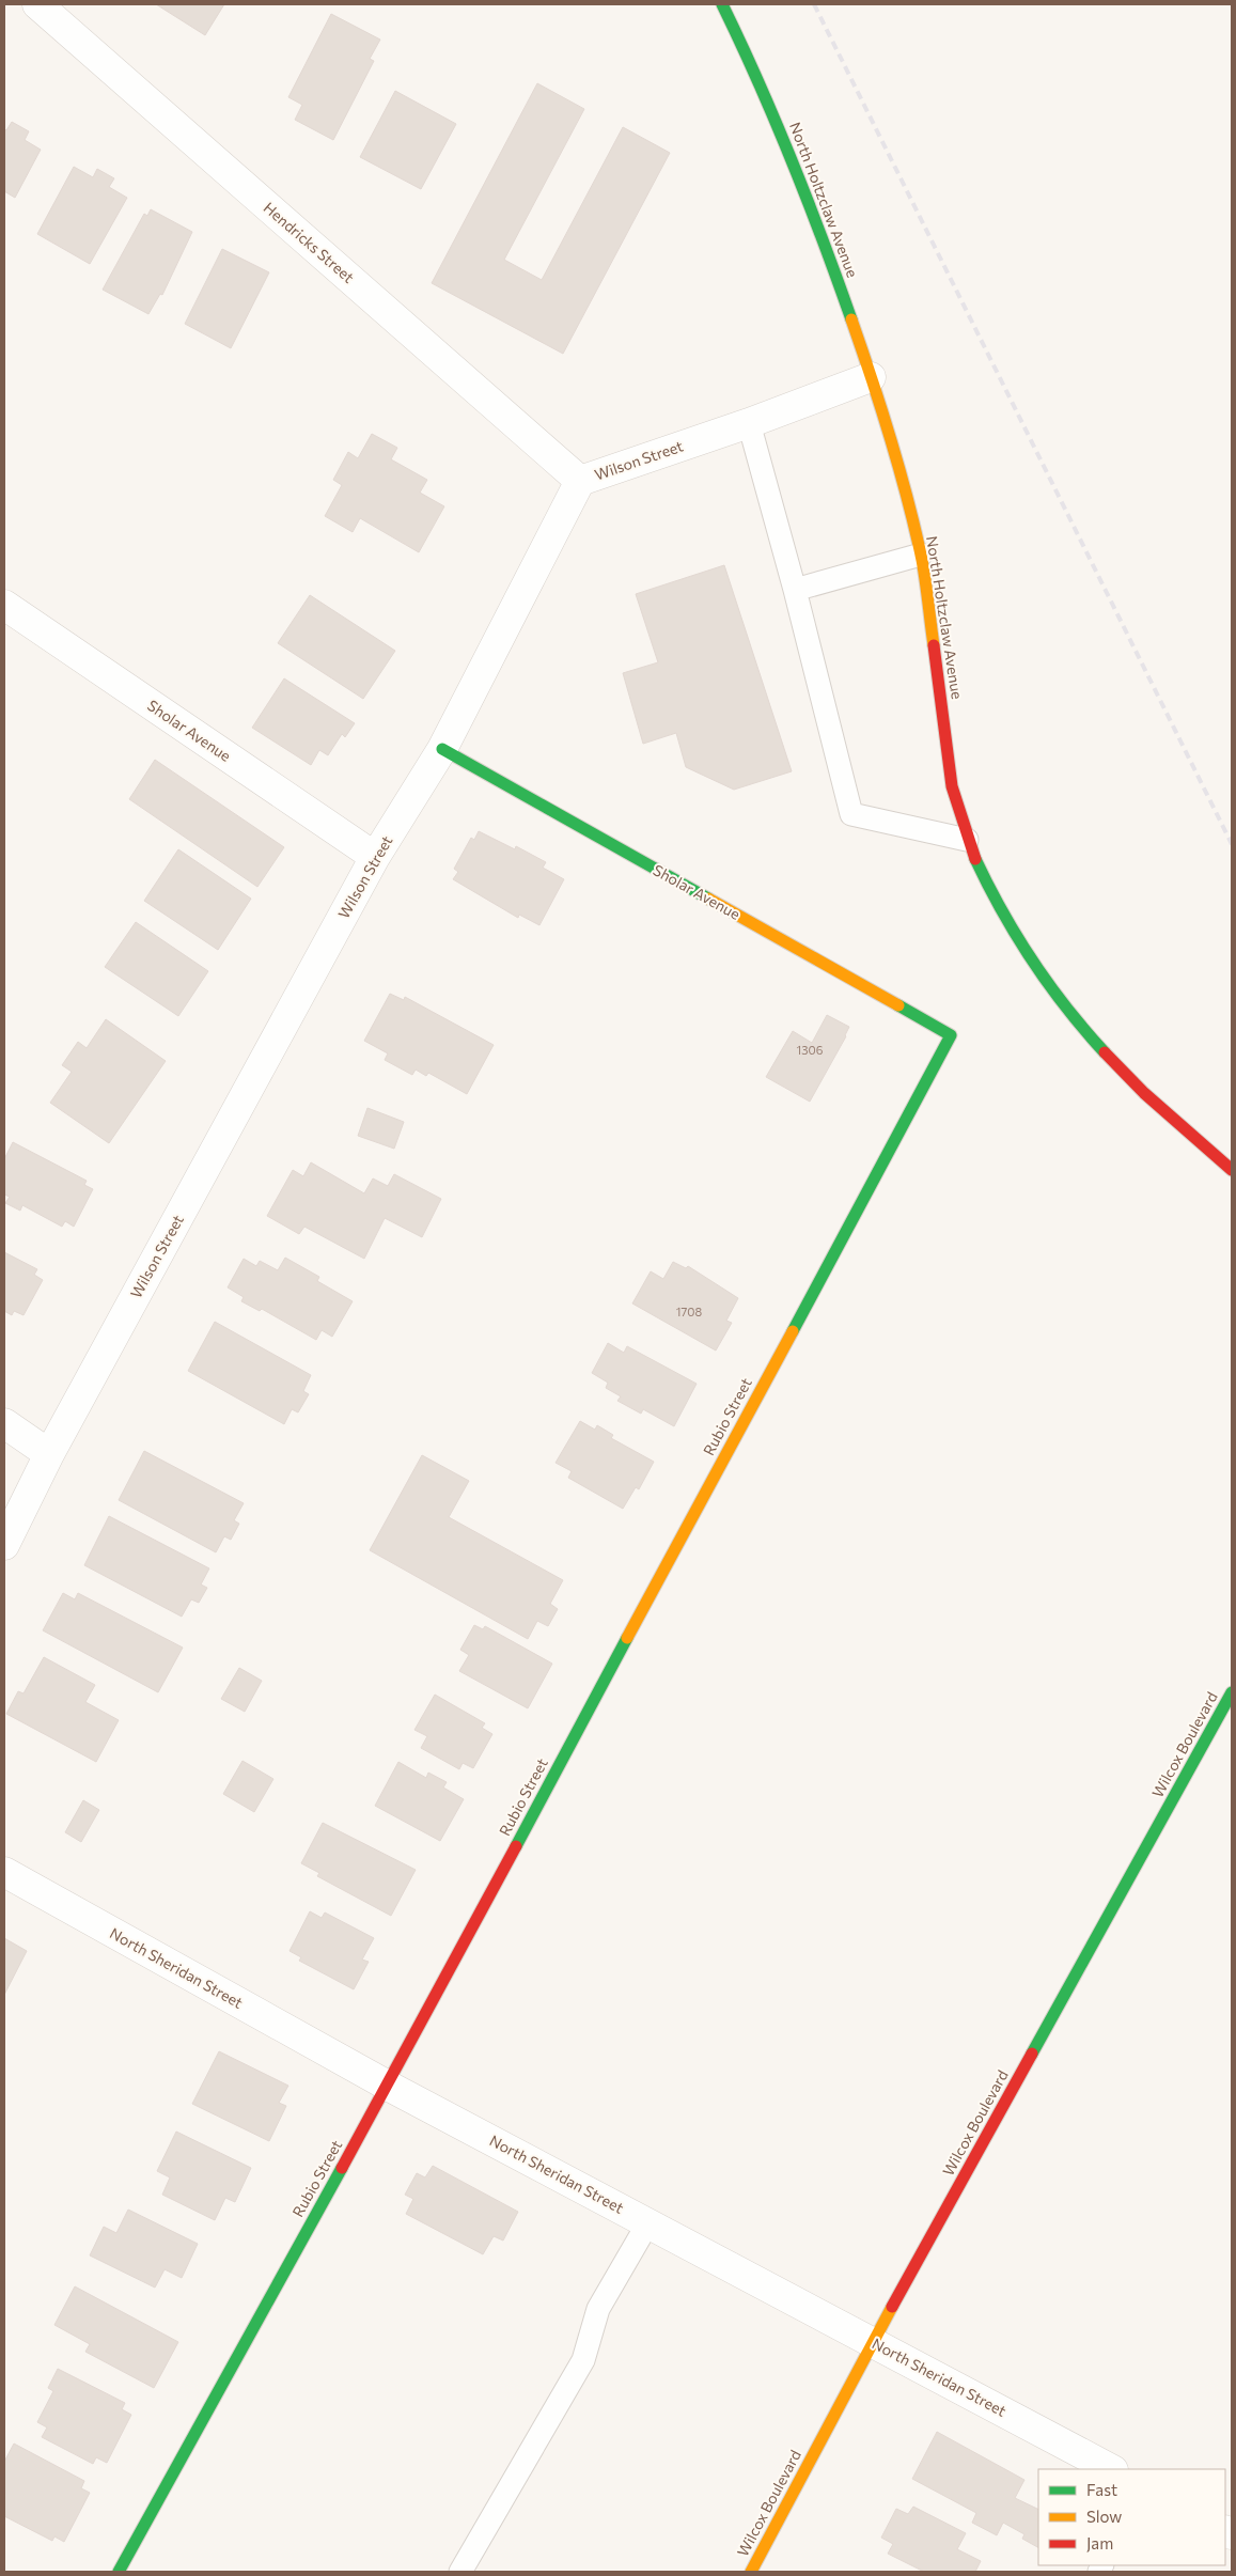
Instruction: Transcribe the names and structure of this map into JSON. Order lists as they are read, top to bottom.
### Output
{
  "streets": {
    "main road": [
      "North Holtzclaw Avenue",
      "Sholar Avenue",
      "Rubio Street",
      "Wilcox Boulevard"
    ],
    "street": ["Hendricks Street", "Wilson Street", "North Sheridan Street"]
  },
  "crossings": [
    ["North Holtzclaw Avenue", "Wilson Street"],
    ["Hendricks Street", "Wilson Street"],
    ["Wilson Street", "Sholar Avenue"],
    ["Sholar Avenue", "Rubio Street"],
    ["Rubio Street", "North Sheridan Street"],
    ["Wilcox Boulevard", "North Sheridan Street"]
  ],
  "house_numbers": ["1306", "1708"],
  "legend": ["Fast", "Slow", "Jam"]
}
